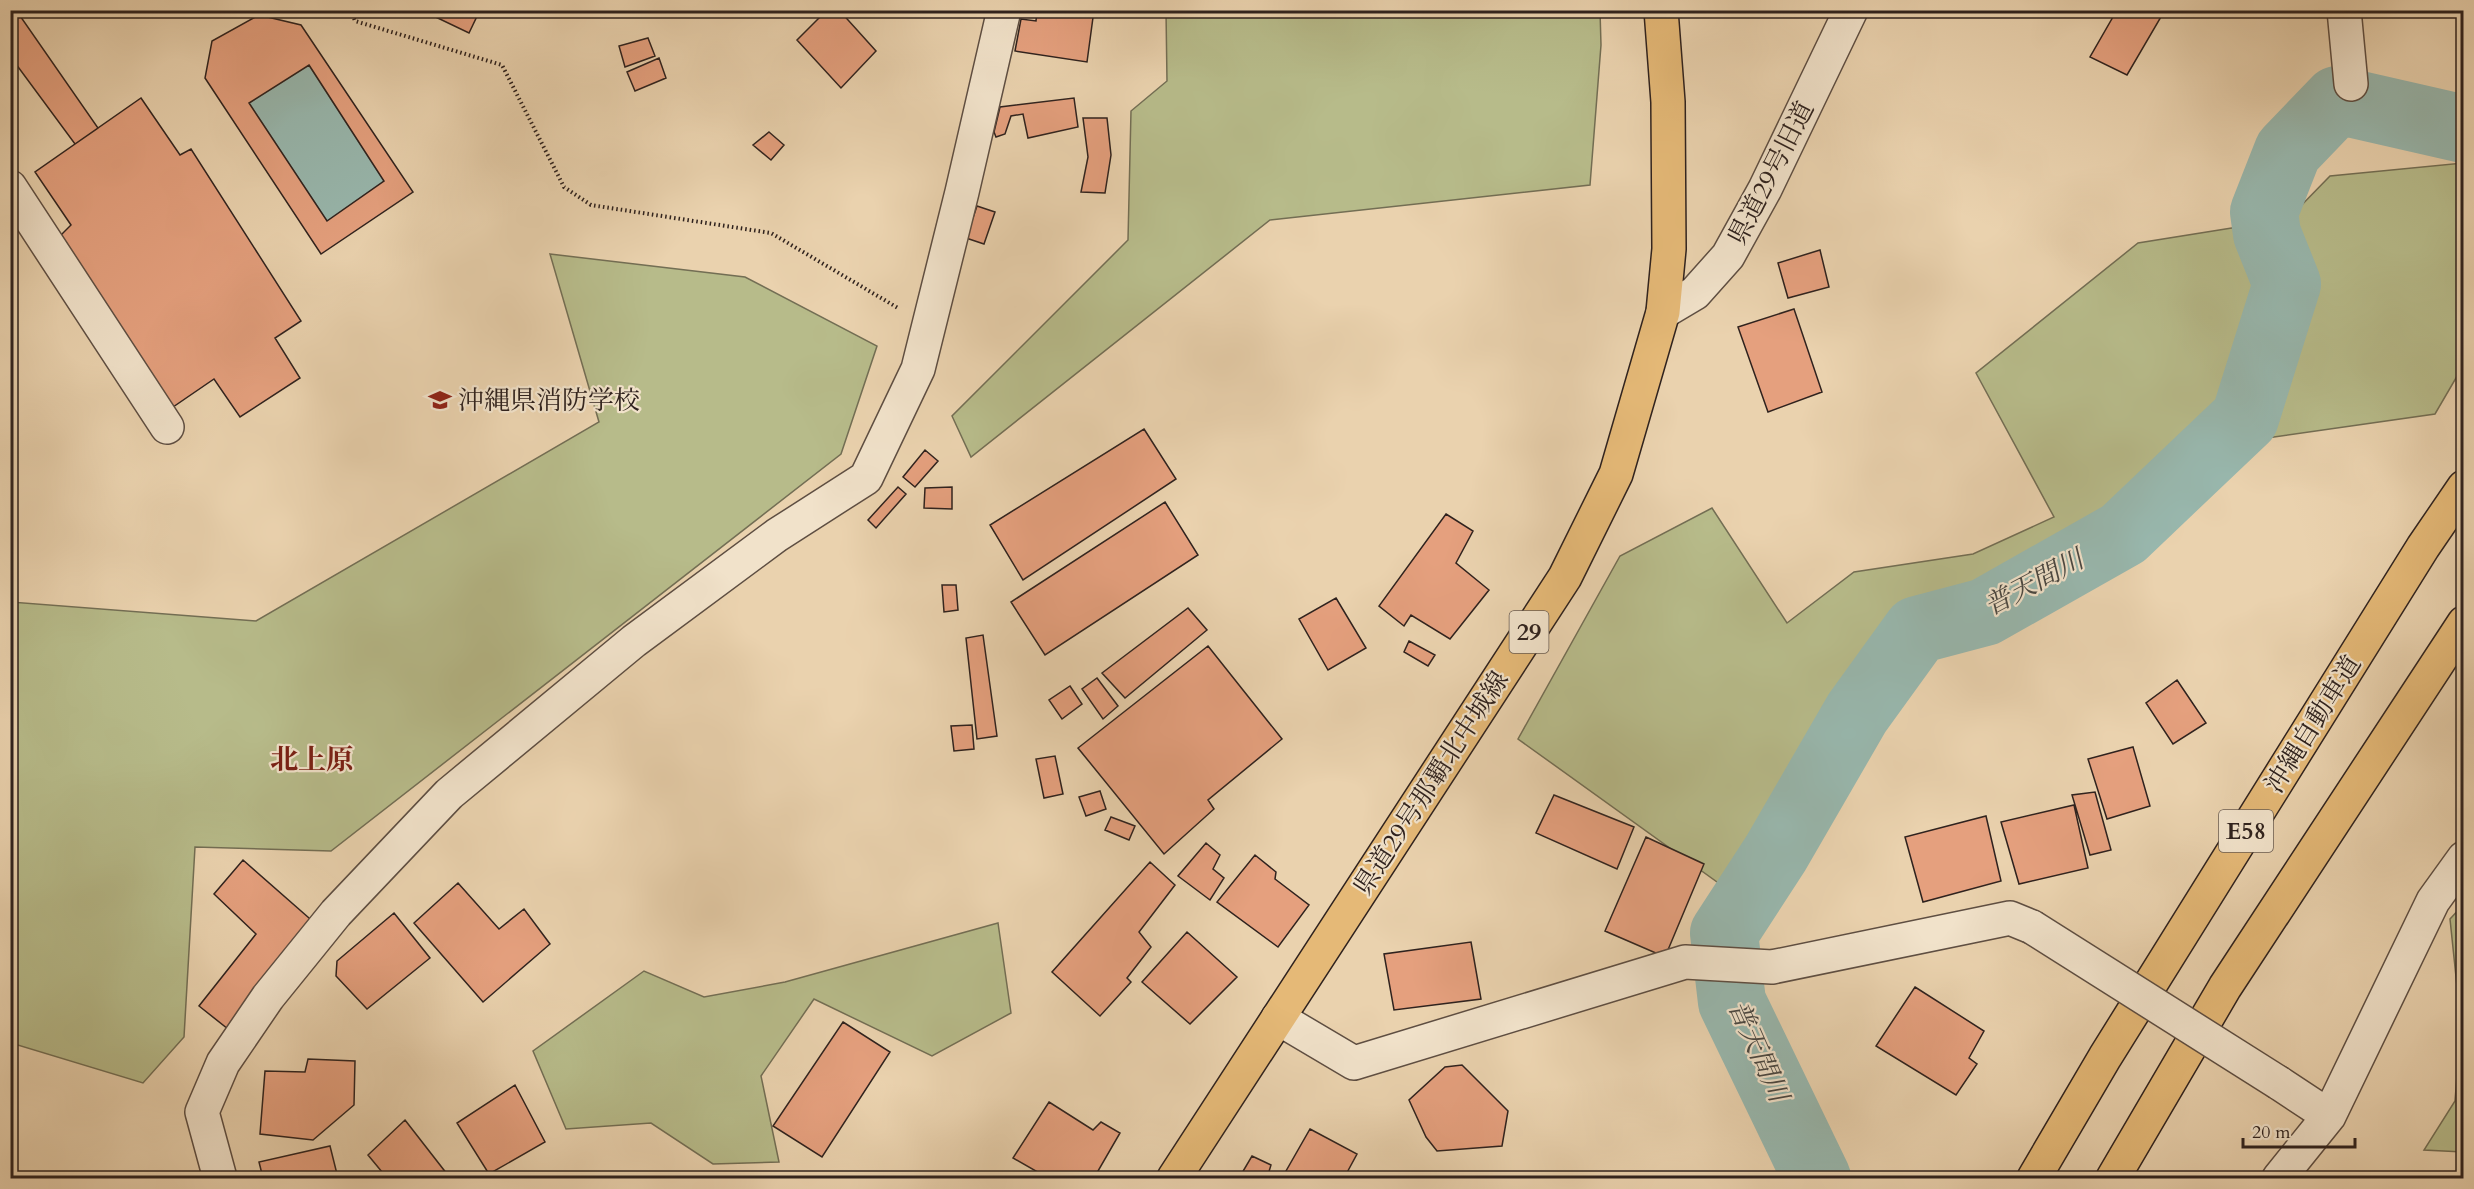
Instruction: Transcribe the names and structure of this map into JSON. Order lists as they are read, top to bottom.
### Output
{
  "streets": {
    "main road": [
      "29",
      "沖縄自動車道",
      "県道29号那覇北中城線",
      "E58"
    ],
    "street": ["県道29号旧道"]
  },
  "crossings": [
    ["県道29号旧道", "県道29号那覇北中城線"]
  ],
  "districts": ["北上原"],
  "water": ["普天間川"],
  "places": {
    "school or university": ["沖縄県消防学校"]
  },
  "scale_bar": "20 m"
}
